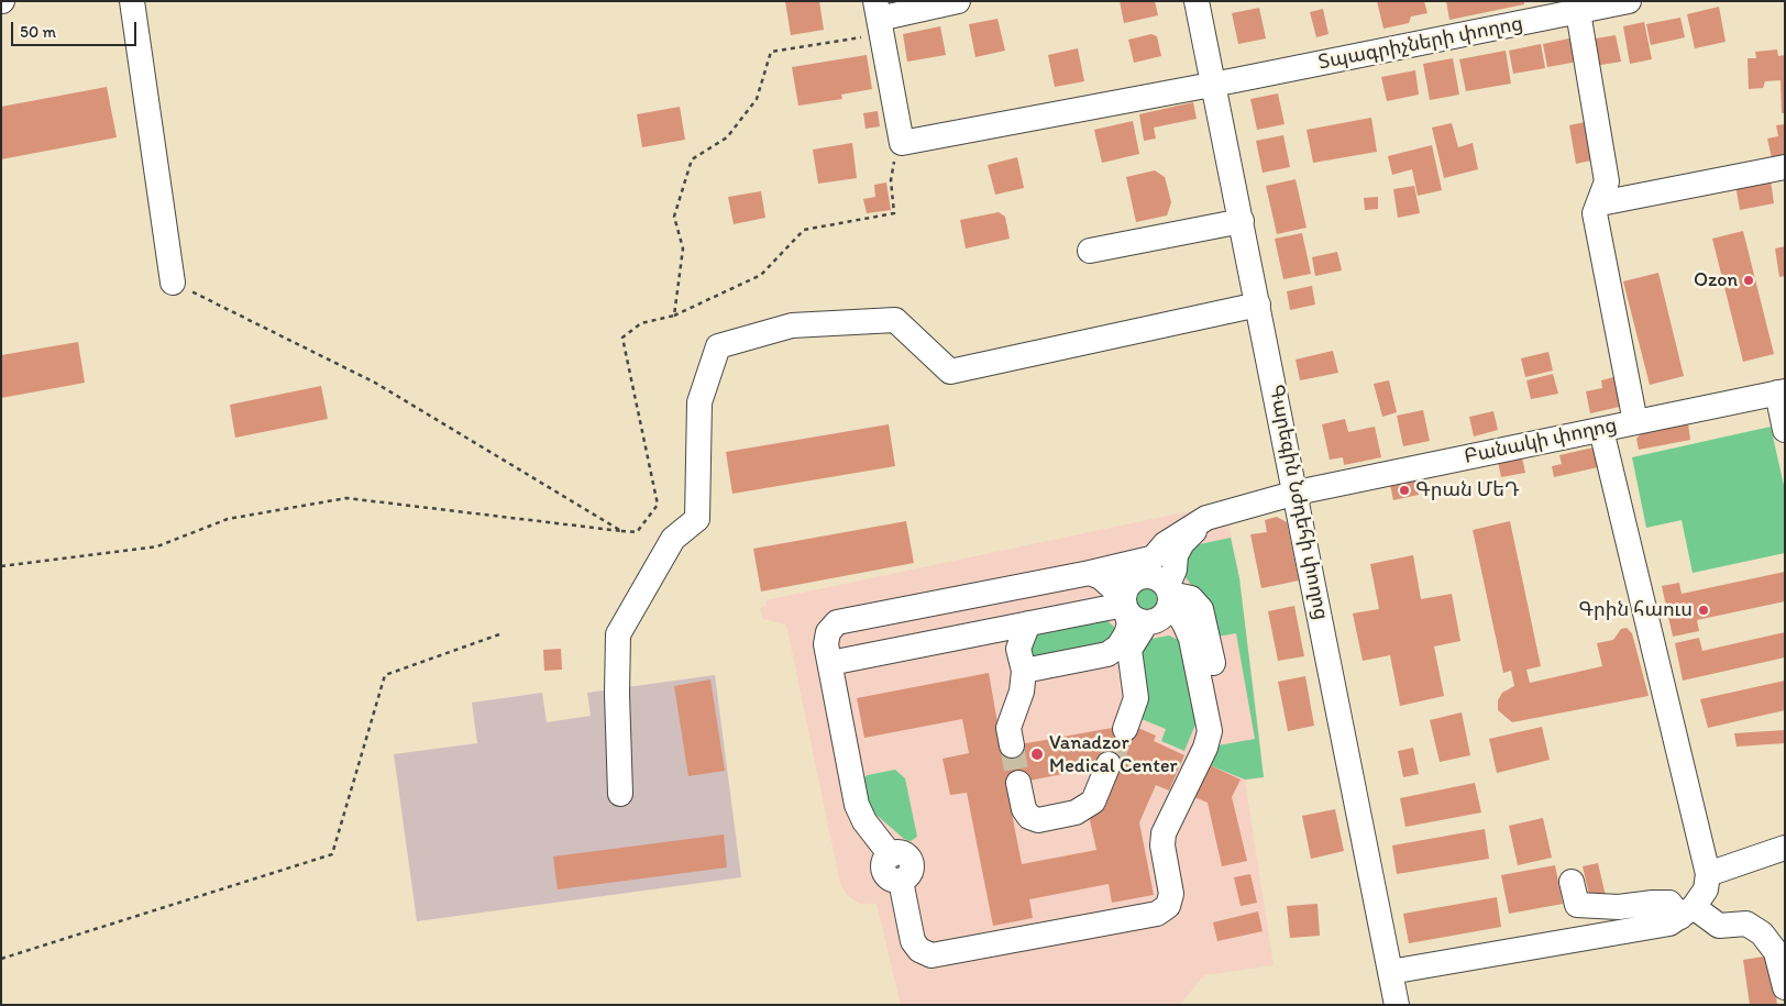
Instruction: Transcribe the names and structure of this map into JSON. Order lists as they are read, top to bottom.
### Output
{
  "streets": {
    "street": ["Տպագրիչների փողոց", "Բանակի փողոց", "Գարեգին Նժդեհի փողոց"]
  },
  "crossings": [
    ["Տպագրիչների փողոց", "Գարեգին Նժդեհի փողոց"],
    ["Բանակի փողոց", "Գարեգին Նժդեհի փողոց"]
  ],
  "places": [
    "Ozon",
    "Գրան ՄեԴ",
    "Գրին հաուս",
    "Vanadzor Medical Center"
  ],
  "scale_bar": "50 m"
}
